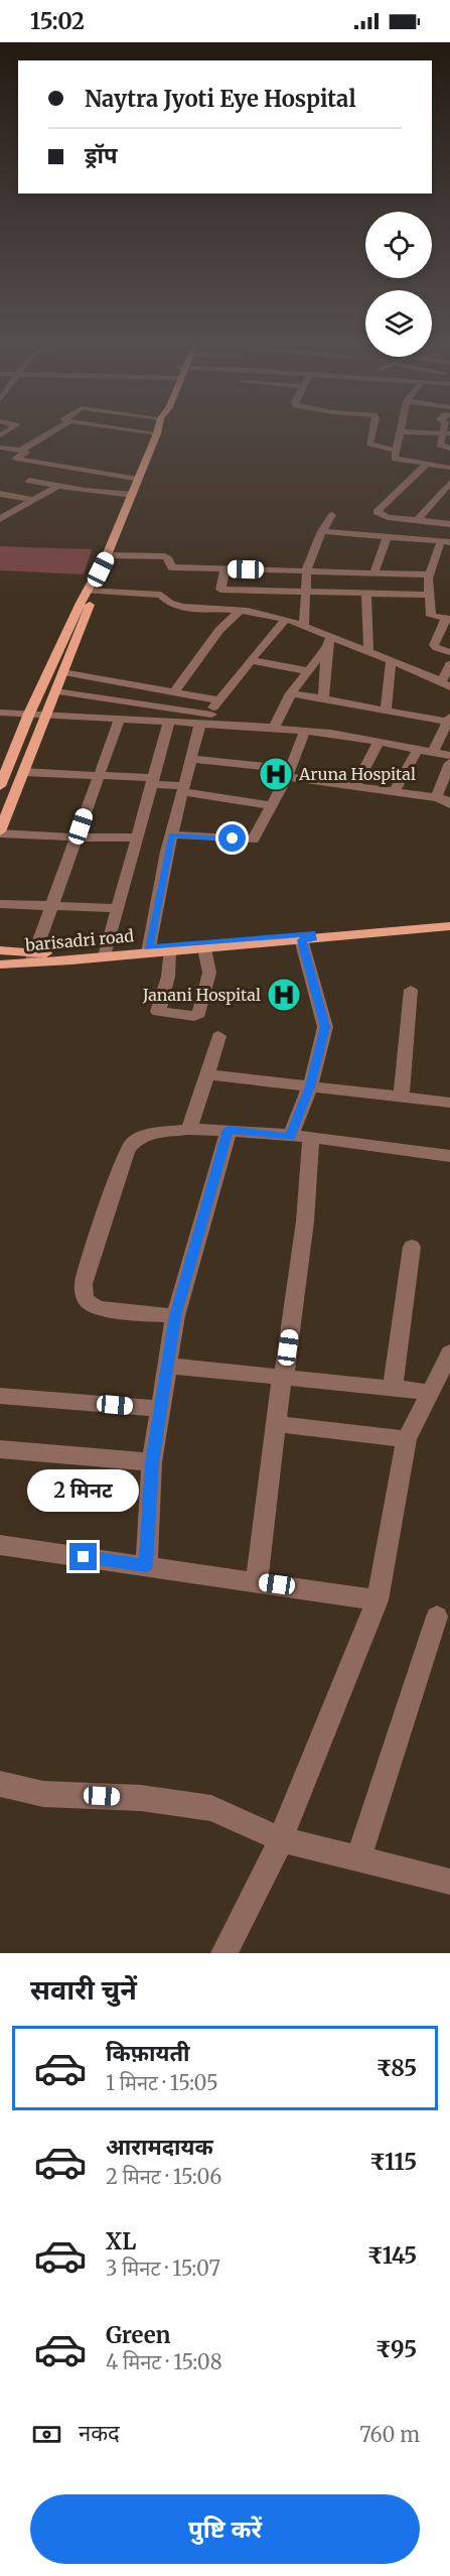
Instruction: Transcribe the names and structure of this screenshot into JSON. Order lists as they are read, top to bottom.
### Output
{
  "streets": {
    "main road": ["barisadri road"]
  },
  "places": {
    "hospital": ["Aruna Hospital", "Janani Hospital"]
  },
  "page": {
    "status": "15:02",
    "banner": ["Naytra Jyoti Eye Hospital", "ड्रॉप"],
    "bubble": "2 मिनट",
    "heading": "सवारी चुनें",
    "list": [
      {
        "name": "किफ़ायती",
        "note": "1 मिनट · 15:05",
        "value": "₹85"
      },
      {
        "name": "आरामदायक",
        "note": "2 मिनट · 15:06",
        "value": "₹115"
      },
      {
        "name": "XL",
        "note": "3 मिनट · 15:07",
        "value": "₹145"
      },
      {
        "name": "Green",
        "note": "4 मिनट · 15:08",
        "value": "₹95"
      }
    ],
    "pay": ["नकद", "760 m"],
    "buttons": "पुष्टि करें"
  }
}
